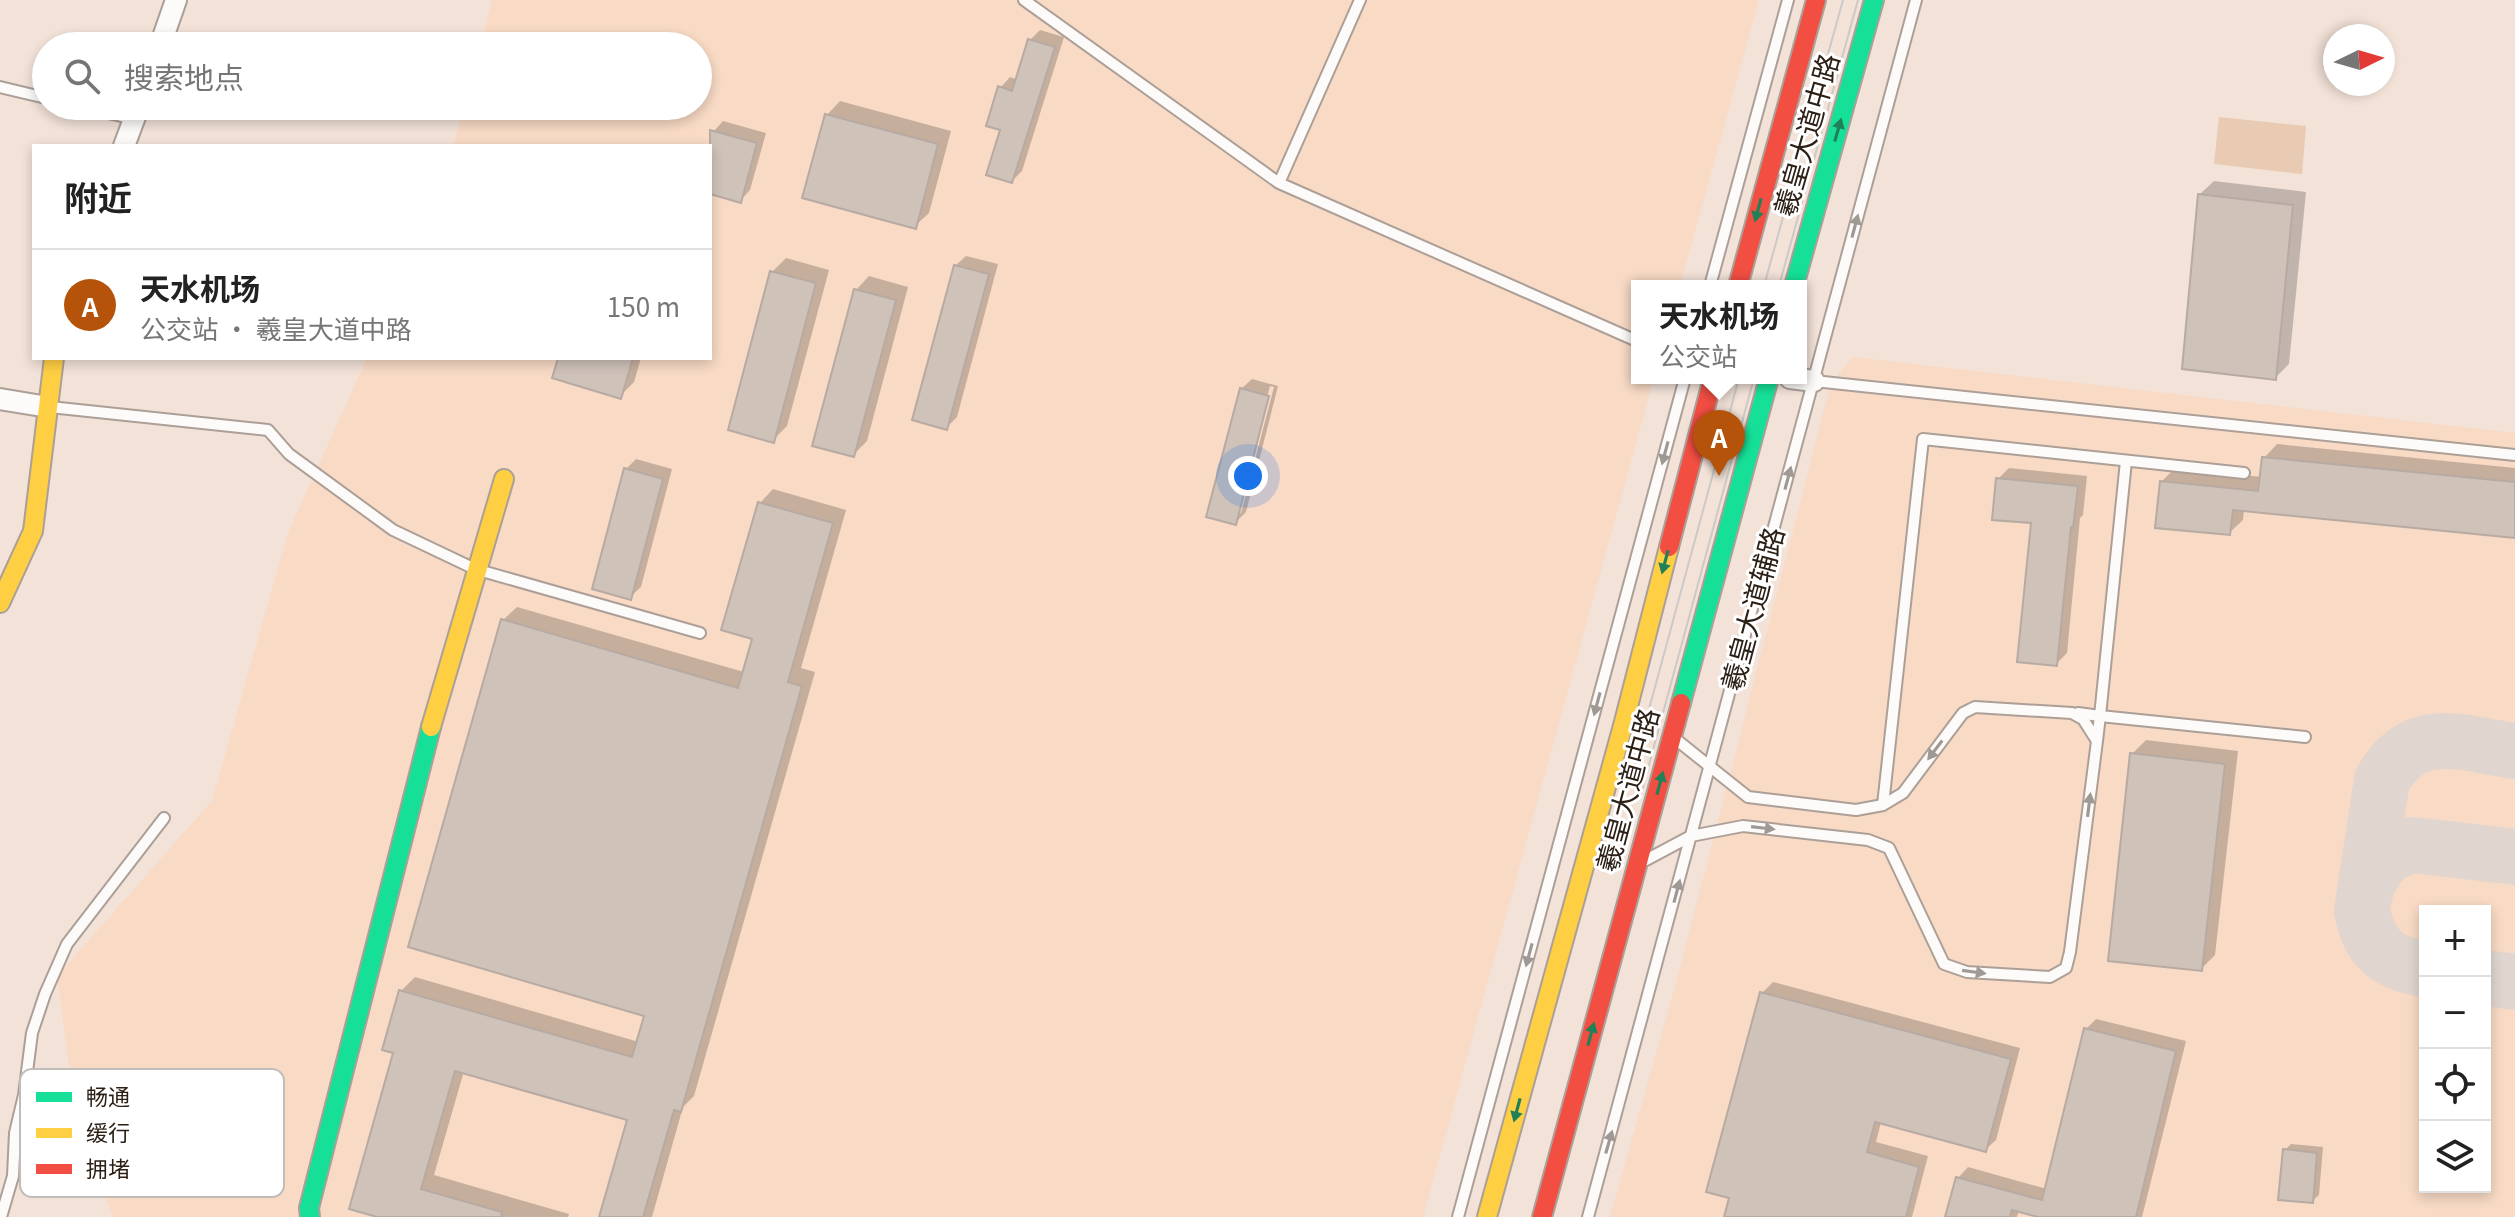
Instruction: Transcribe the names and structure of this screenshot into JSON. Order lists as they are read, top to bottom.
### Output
{
  "streets": {
    "main road": ["羲皇大道中路"],
    "lane": ["羲皇大道辅路"]
  },
  "one_way": ["羲皇大道辅路"],
  "legend": ["畅通", "缓行", "拥堵"],
  "north": "right",
  "page": {
    "search": "搜索地点",
    "heading": "附近",
    "list": [
      {
        "mark": "A",
        "name": "天水机场",
        "note": "公交站 · 羲皇大道中路",
        "value": "150 m"
      }
    ],
    "popup": ["天水机场", "公交站"],
    "pins": "A",
    "map_buttons": ["+", "−"]
  }
}
